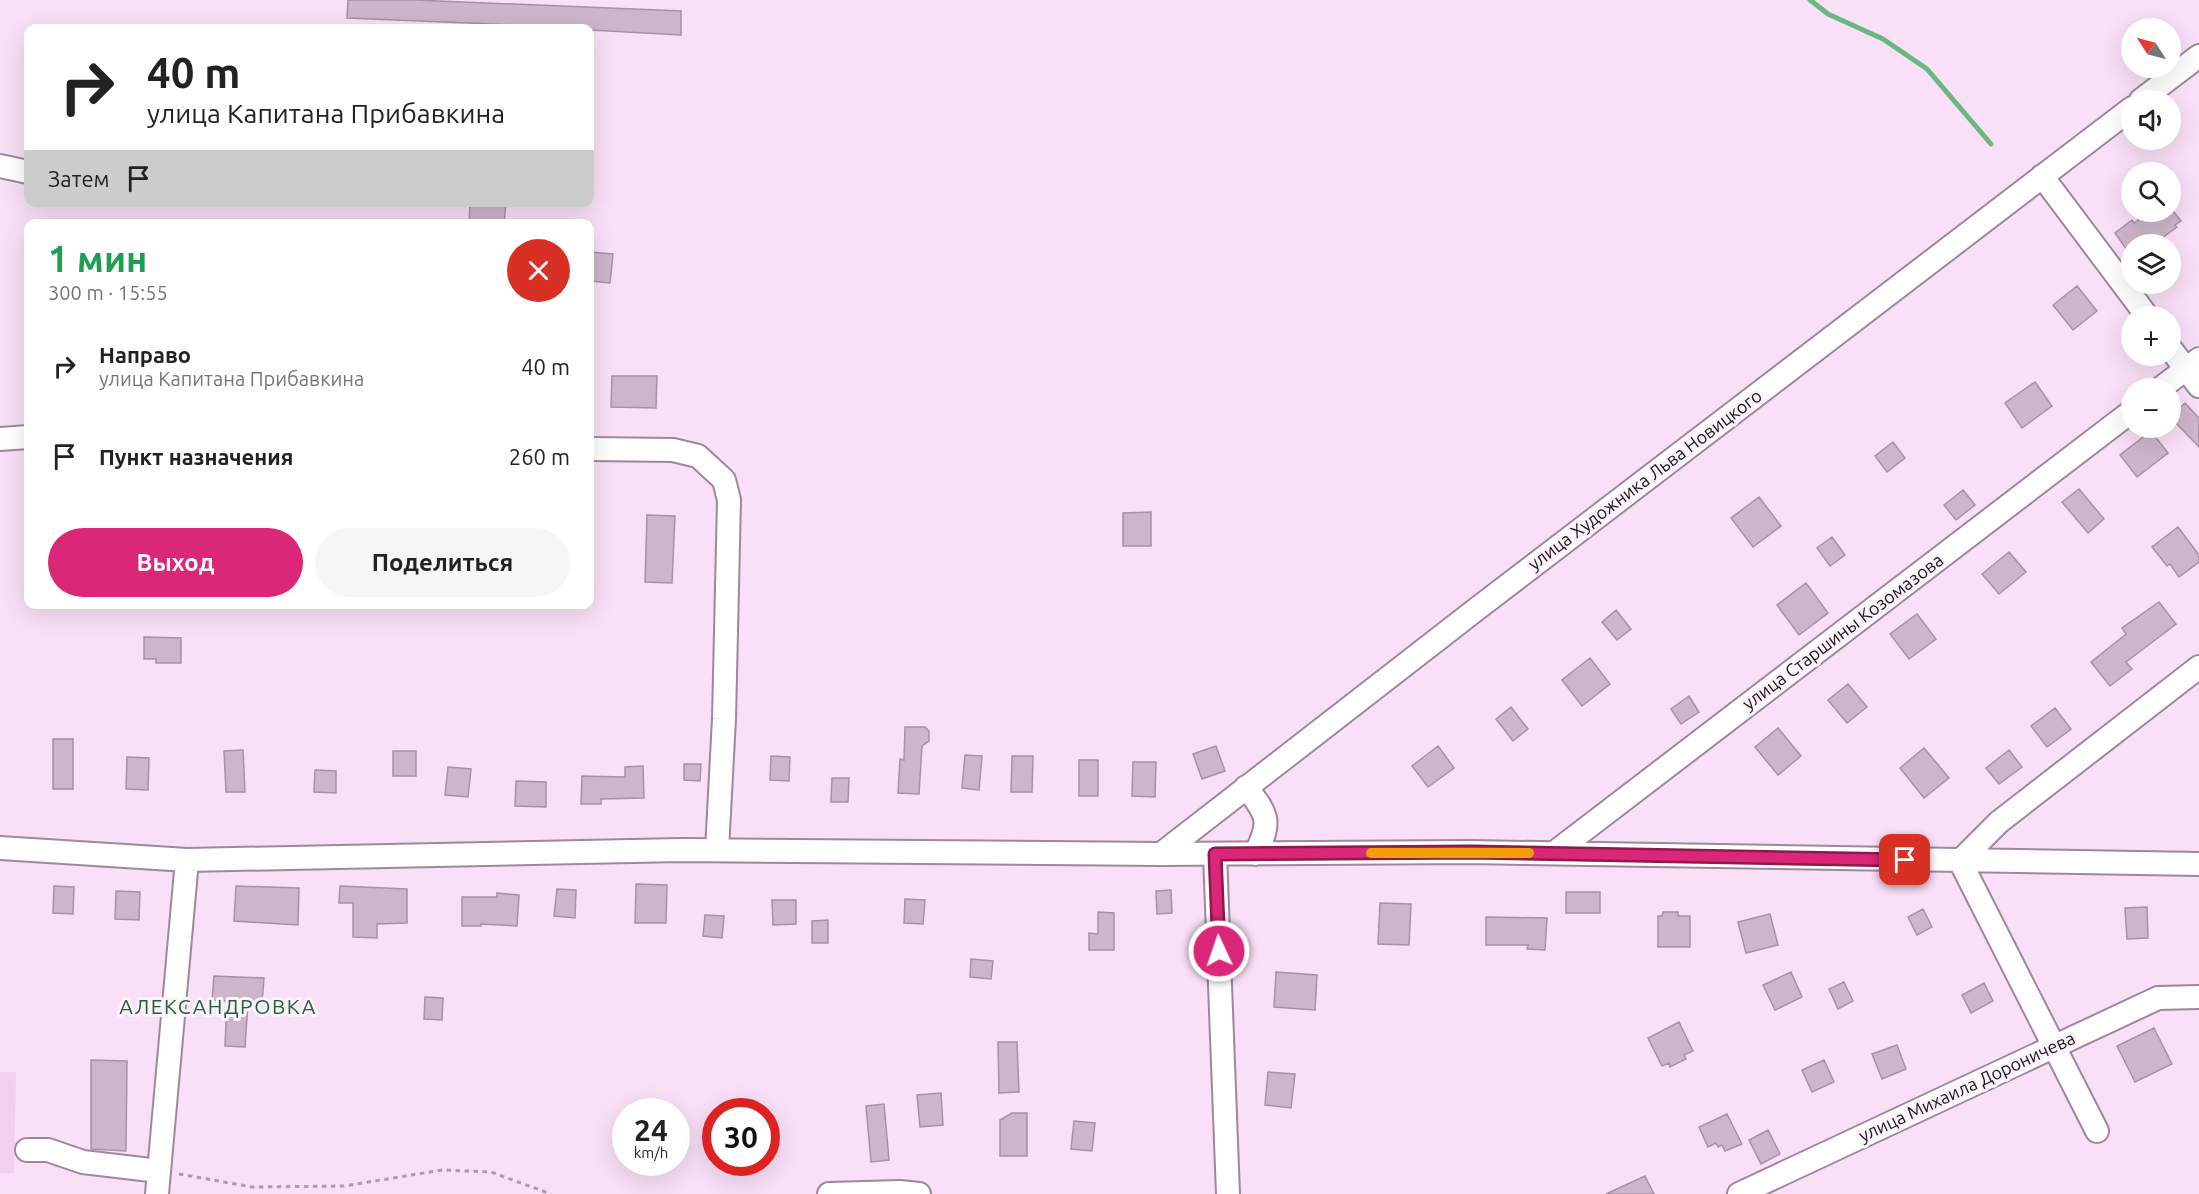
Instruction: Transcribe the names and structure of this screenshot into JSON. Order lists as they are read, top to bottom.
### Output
{
  "streets": {
    "street": ["улица Художника Льва Новицкого", "улица Старшины Козомазова", "улица Михаила Дороничева"]
  },
  "districts": ["АЛЕКСАНДРОВКА"],
  "north": "top left",
  "page": {
    "map_buttons": ["+", "−"],
    "turn": ["40 m", "улица Капитана Прибавкина"],
    "then": "Затем",
    "heading": ["1 мин", "300 m · 15:55"],
    "list": [
      {
        "name": "Направо",
        "note": "улица Капитана Прибавкина",
        "value": "40 m"
      },
      {
        "name": "Пункт назначения",
        "value": "260 m"
      }
    ],
    "buttons": ["Выход", "Поделиться"],
    "speed": "24 km/h",
    "limit": "30"
  }
}
